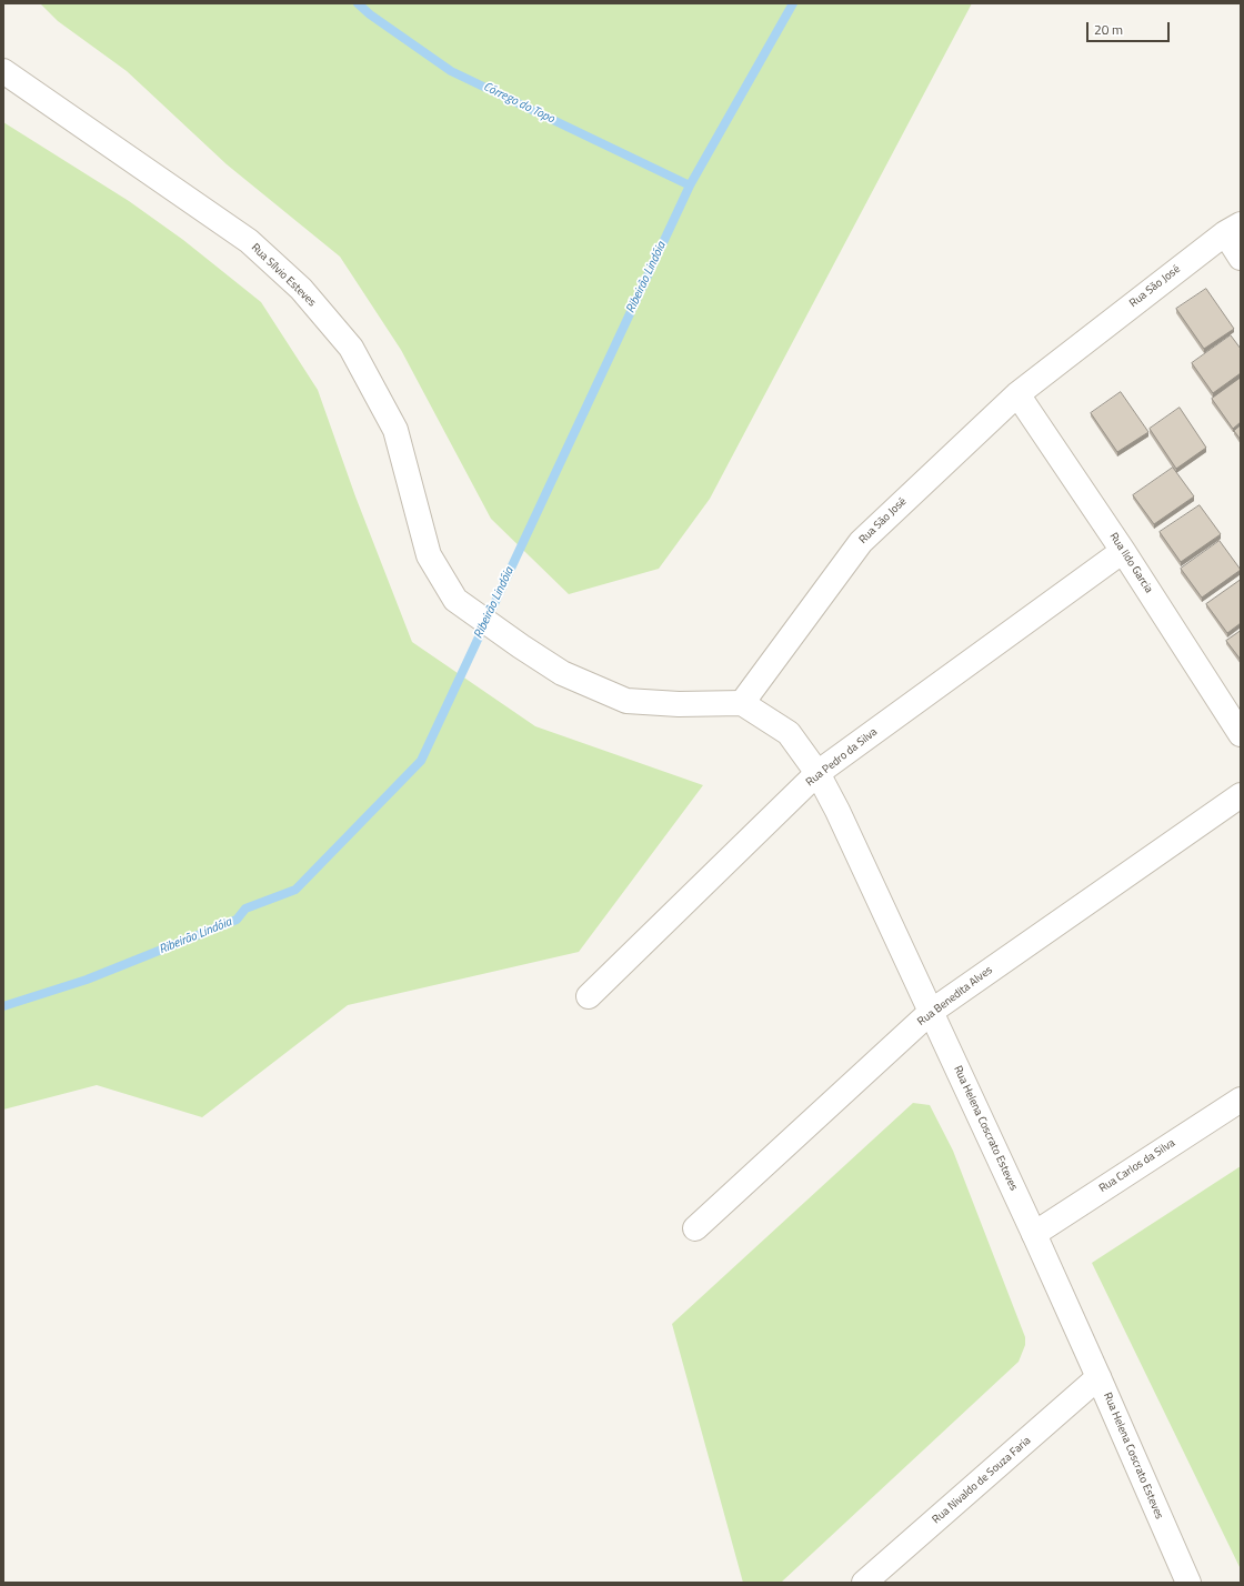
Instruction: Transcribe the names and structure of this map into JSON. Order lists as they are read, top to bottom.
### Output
{
  "streets": {
    "street": [
      "Rua Sílvio Esteves",
      "Rua São José",
      "Rua Ildo Garcia",
      "Rua Pedro da Silva",
      "Rua Benedita Alves",
      "Rua Helena Coscrato Esteves",
      "Rua Carlos da Silva",
      "Rua Nivaldo de Souza Faria"
    ]
  },
  "crossings": [
    ["Rua Sílvio Esteves", "Rua São José"],
    ["Rua Sílvio Esteves", "Rua Helena Coscrato Esteves"],
    ["Rua São José", "Rua Ildo Garcia"],
    ["Rua São José", "Rua Helena Coscrato Esteves"],
    ["Rua Ildo Garcia", "Rua Pedro da Silva"],
    ["Rua Pedro da Silva", "Rua Helena Coscrato Esteves"],
    ["Rua Benedita Alves", "Rua Helena Coscrato Esteves"],
    ["Rua Helena Coscrato Esteves", "Rua Carlos da Silva"],
    ["Rua Helena Coscrato Esteves", "Rua Nivaldo de Souza Faria"]
  ],
  "water": ["Córrego do Topo", "Ribeirão Lindóia"],
  "scale_bar": "20 m"
}
